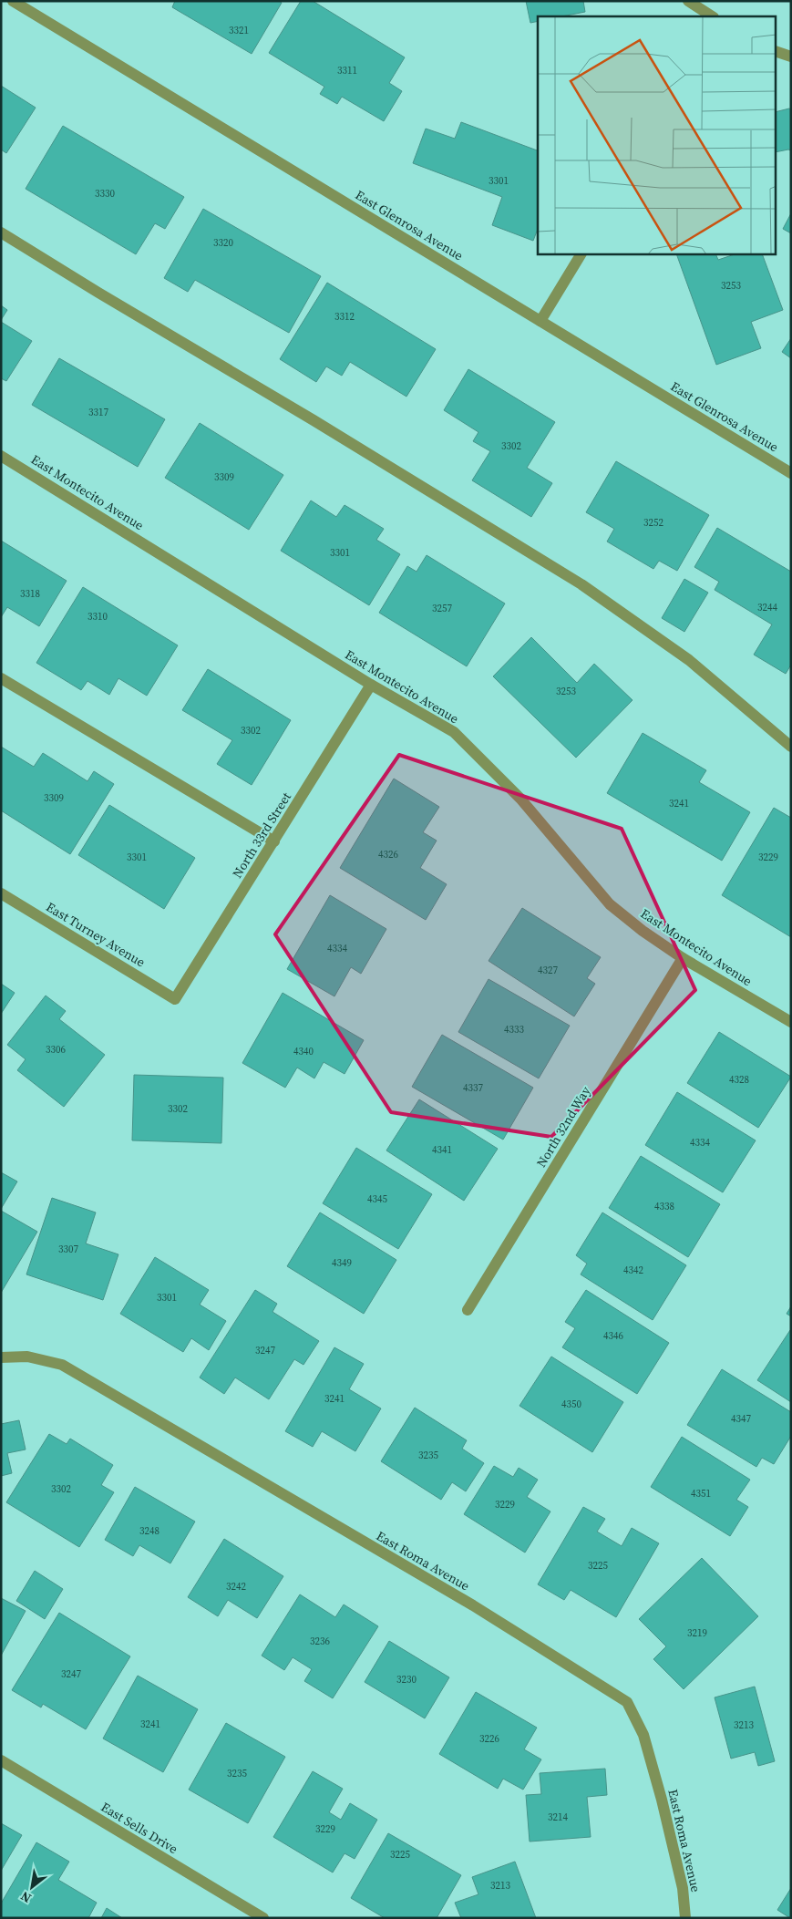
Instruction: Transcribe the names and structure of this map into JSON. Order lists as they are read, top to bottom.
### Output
{
  "streets": {
    "street": [
      "East Glenrosa Avenue",
      "East Montecito Avenue",
      "North 33rd Street",
      "East Turney Avenue",
      "North 32nd Way",
      "East Roma Avenue",
      "East Sells Drive"
    ]
  },
  "crossings": [
    ["East Montecito Avenue", "North 33rd Street"],
    ["East Montecito Avenue", "North 32nd Way"],
    ["North 33rd Street", "East Turney Avenue"]
  ],
  "house_numbers": [
    "3321",
    "3311",
    "3301",
    "3330",
    "3320",
    "3253",
    "3312",
    "3317",
    "3302",
    "3309",
    "3252",
    "3301",
    "3318",
    "3244",
    "3257",
    "3310",
    "3253",
    "3302",
    "3309",
    "3241",
    "4326",
    "3301",
    "3229",
    "4334",
    "4327",
    "4333",
    "3306",
    "4340",
    "4328",
    "4337",
    "3302",
    "4334",
    "4341",
    "4345",
    "4338",
    "3307",
    "4349",
    "4342",
    "3301",
    "4346",
    "3247",
    "3241",
    "4350",
    "4347",
    "3235",
    "3302",
    "4351",
    "3229",
    "3248",
    "3225",
    "3242",
    "3219",
    "3236",
    "3247",
    "3230",
    "3241",
    "3213",
    "3226",
    "3235",
    "3214",
    "3229",
    "3225",
    "3213"
  ],
  "north": "bottom left"
}
